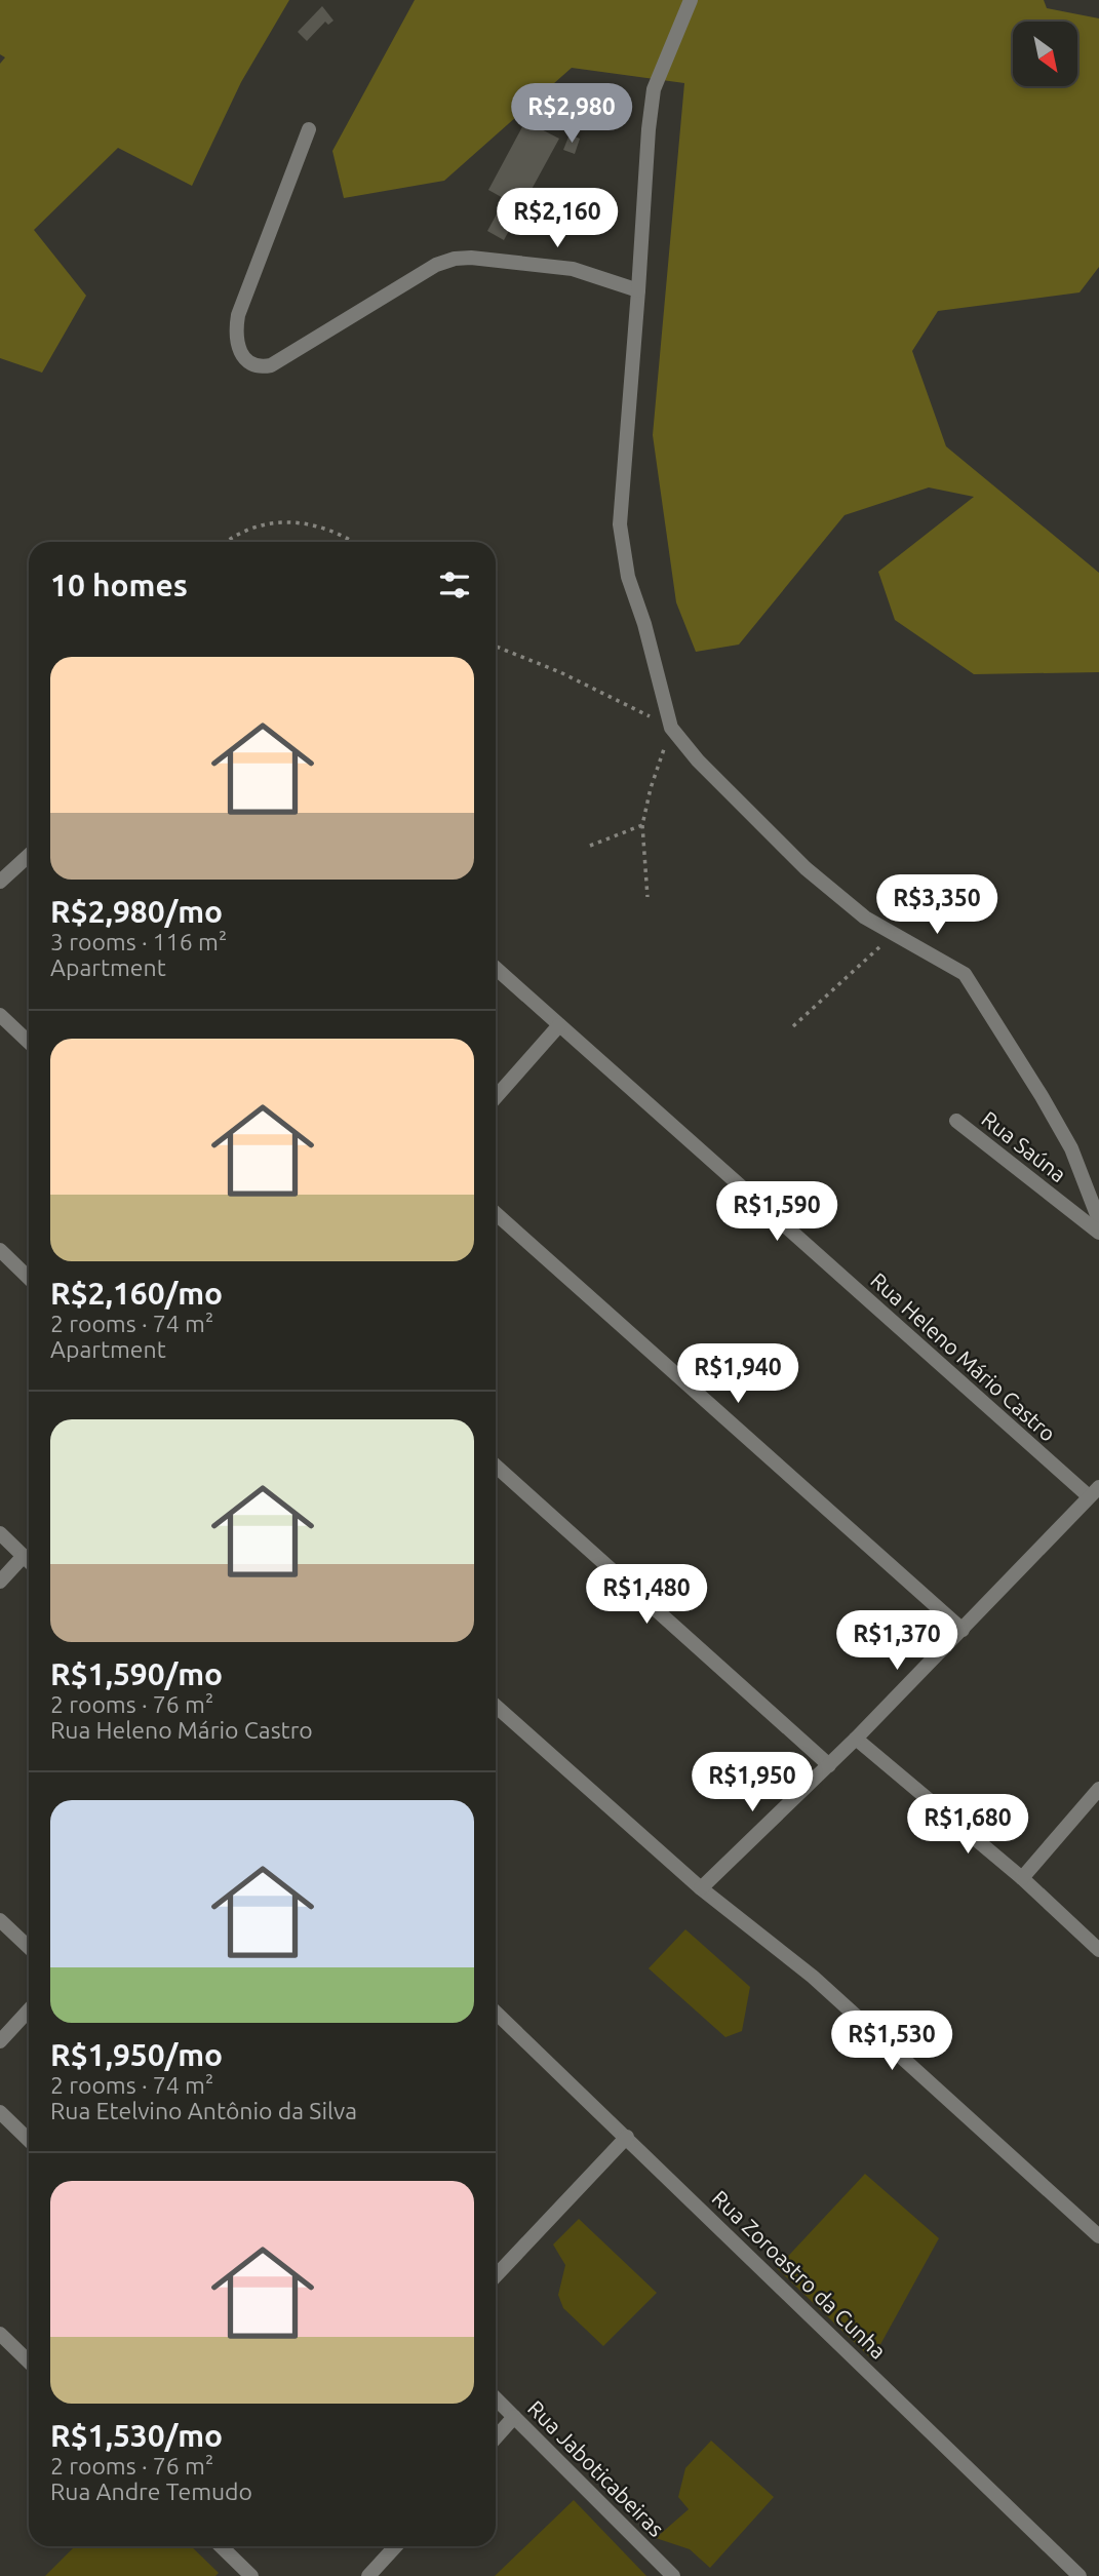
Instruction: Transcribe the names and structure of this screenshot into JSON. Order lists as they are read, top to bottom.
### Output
{
  "streets": {
    "street": [
      "Rua Saúna",
      "Rua Heleno Mário Castro",
      "Rua Zoroastro da Cunha",
      "Rua Jaboticabeiras"
    ]
  },
  "north": "bottom right",
  "page": {
    "price": [
      "R$2,980",
      "R$2,160",
      "R$3,350",
      "R$1,590",
      "R$1,940",
      "R$1,480",
      "R$1,370",
      "R$1,950",
      "R$1,680",
      "R$1,530"
    ],
    "heading": "10 homes",
    "list": [
      {
        "name": "R$2,980/mo",
        "note": "3 rooms · 116 m² · Apartment"
      },
      {
        "name": "R$2,160/mo",
        "note": "2 rooms · 74 m² · Apartment"
      },
      {
        "name": "R$1,590/mo",
        "note": "2 rooms · 76 m² · Rua Heleno Mário Castro"
      },
      {
        "name": "R$1,950/mo",
        "note": "2 rooms · 74 m² · Rua Etelvino Antônio da Silva"
      },
      {
        "name": "R$1,530/mo",
        "note": "2 rooms · 76 m² · Rua Andre Temudo"
      }
    ]
  }
}
